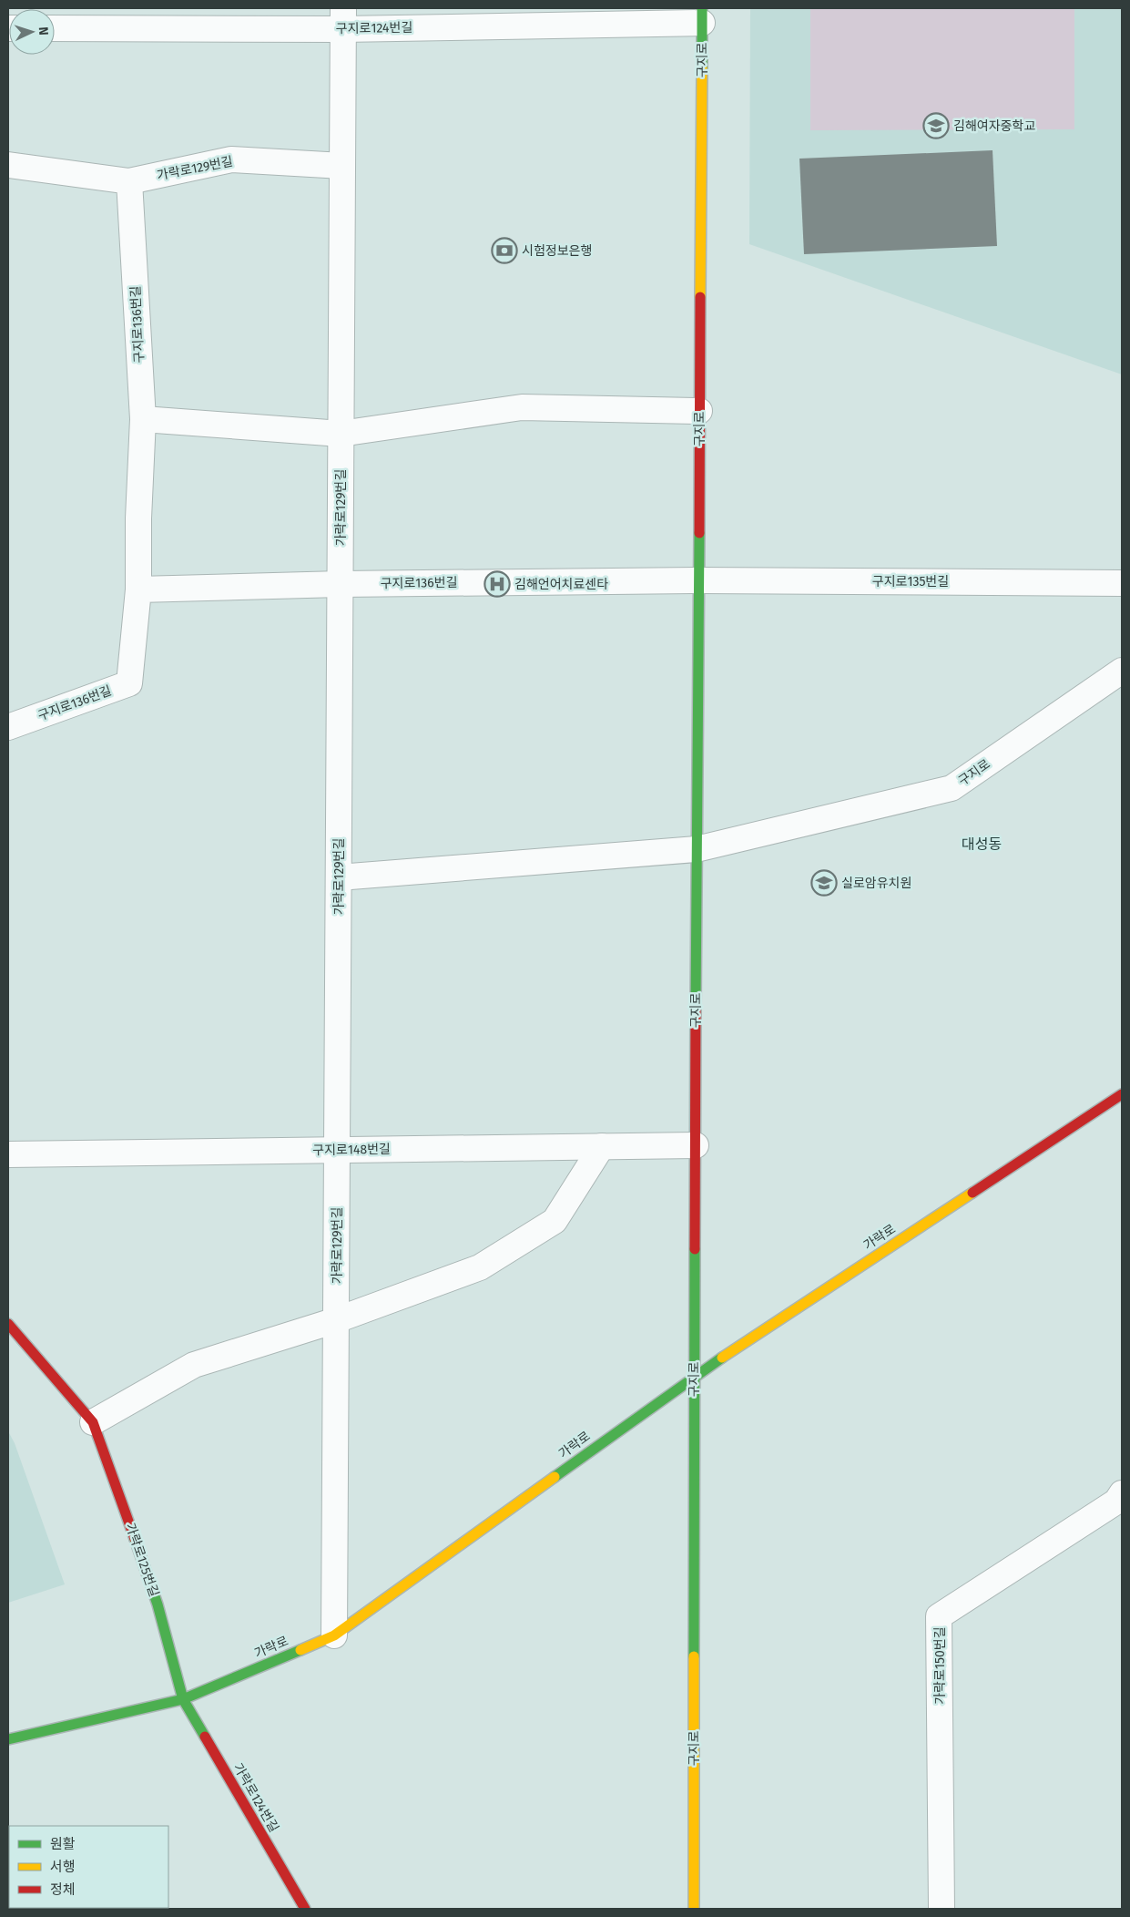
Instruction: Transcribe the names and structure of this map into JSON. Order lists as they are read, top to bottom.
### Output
{
  "streets": {
    "street": [
      "구지로124번길",
      "구지로",
      "가락로129번길",
      "구지로136번길",
      "구지로135번길",
      "구지로148번길",
      "가락로",
      "가락로125번길",
      "가락로150번길",
      "가락로124번길"
    ]
  },
  "crossings": [
    ["구지로124번길", "구지로"],
    ["구지로124번길", "가락로129번길"],
    ["구지로", "가락로129번길"],
    ["구지로", "구지로136번길"],
    ["구지로", "구지로135번길"],
    ["구지로", "구지로148번길"],
    ["구지로", "가락로"],
    ["가락로129번길", "구지로136번길"],
    ["가락로129번길", "구지로148번길"],
    ["가락로129번길", "가락로"],
    ["구지로136번길", "구지로135번길"],
    ["가락로", "가락로125번길"],
    ["가락로", "가락로124번길"],
    ["가락로125번길", "가락로124번길"]
  ],
  "districts": ["대성동"],
  "places": {
    "school or university": ["김해여자중학교", "실로암유치원"],
    "bank": ["시험정보은행"],
    "hospital": ["김해언어치료센타"]
  },
  "legend": ["원활", "서행", "정체"],
  "north": "right"
}
